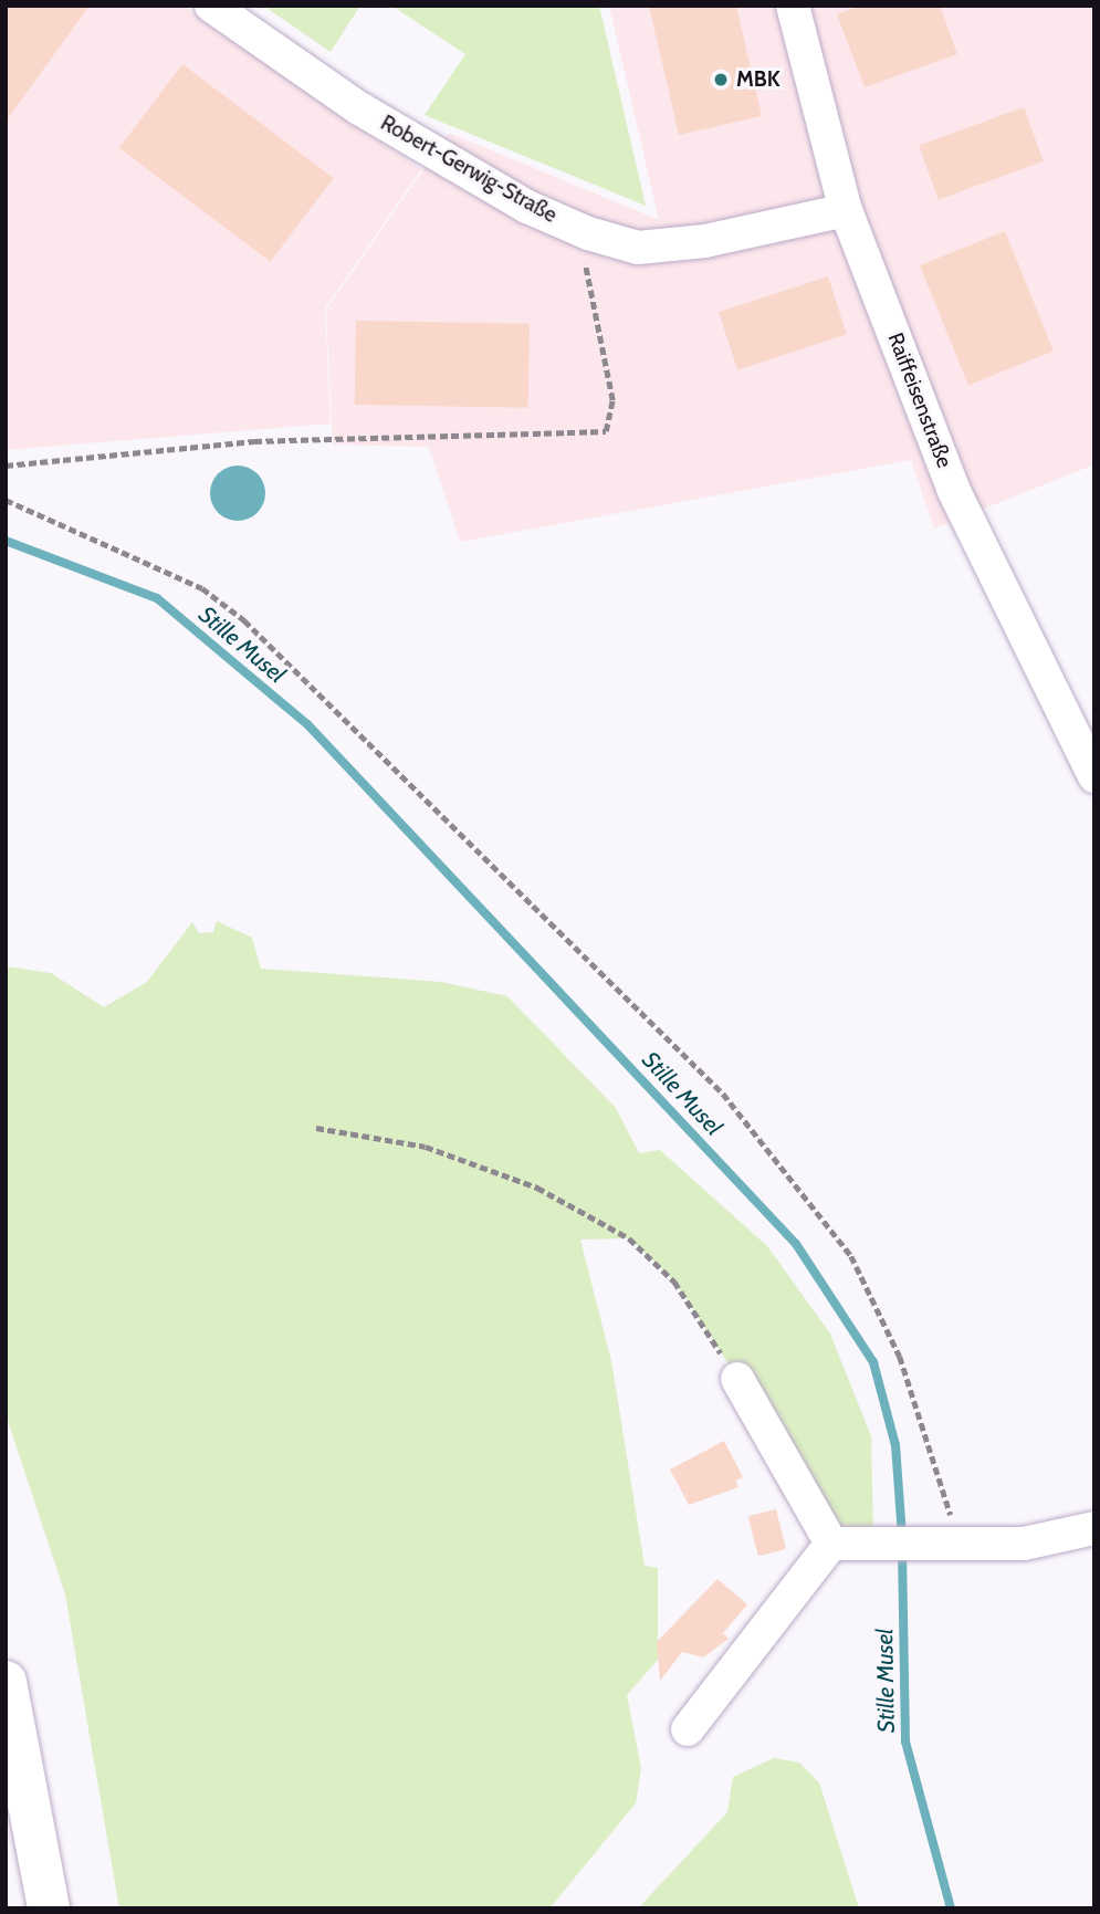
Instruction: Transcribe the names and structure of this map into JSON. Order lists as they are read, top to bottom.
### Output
{
  "streets": {
    "street": ["Robert-Gerwig-Straße", "Raiffeisenstraße"]
  },
  "crossings": [
    ["Robert-Gerwig-Straße", "Raiffeisenstraße"]
  ],
  "water": ["Stille Musel"],
  "places": ["MBK"]
}
